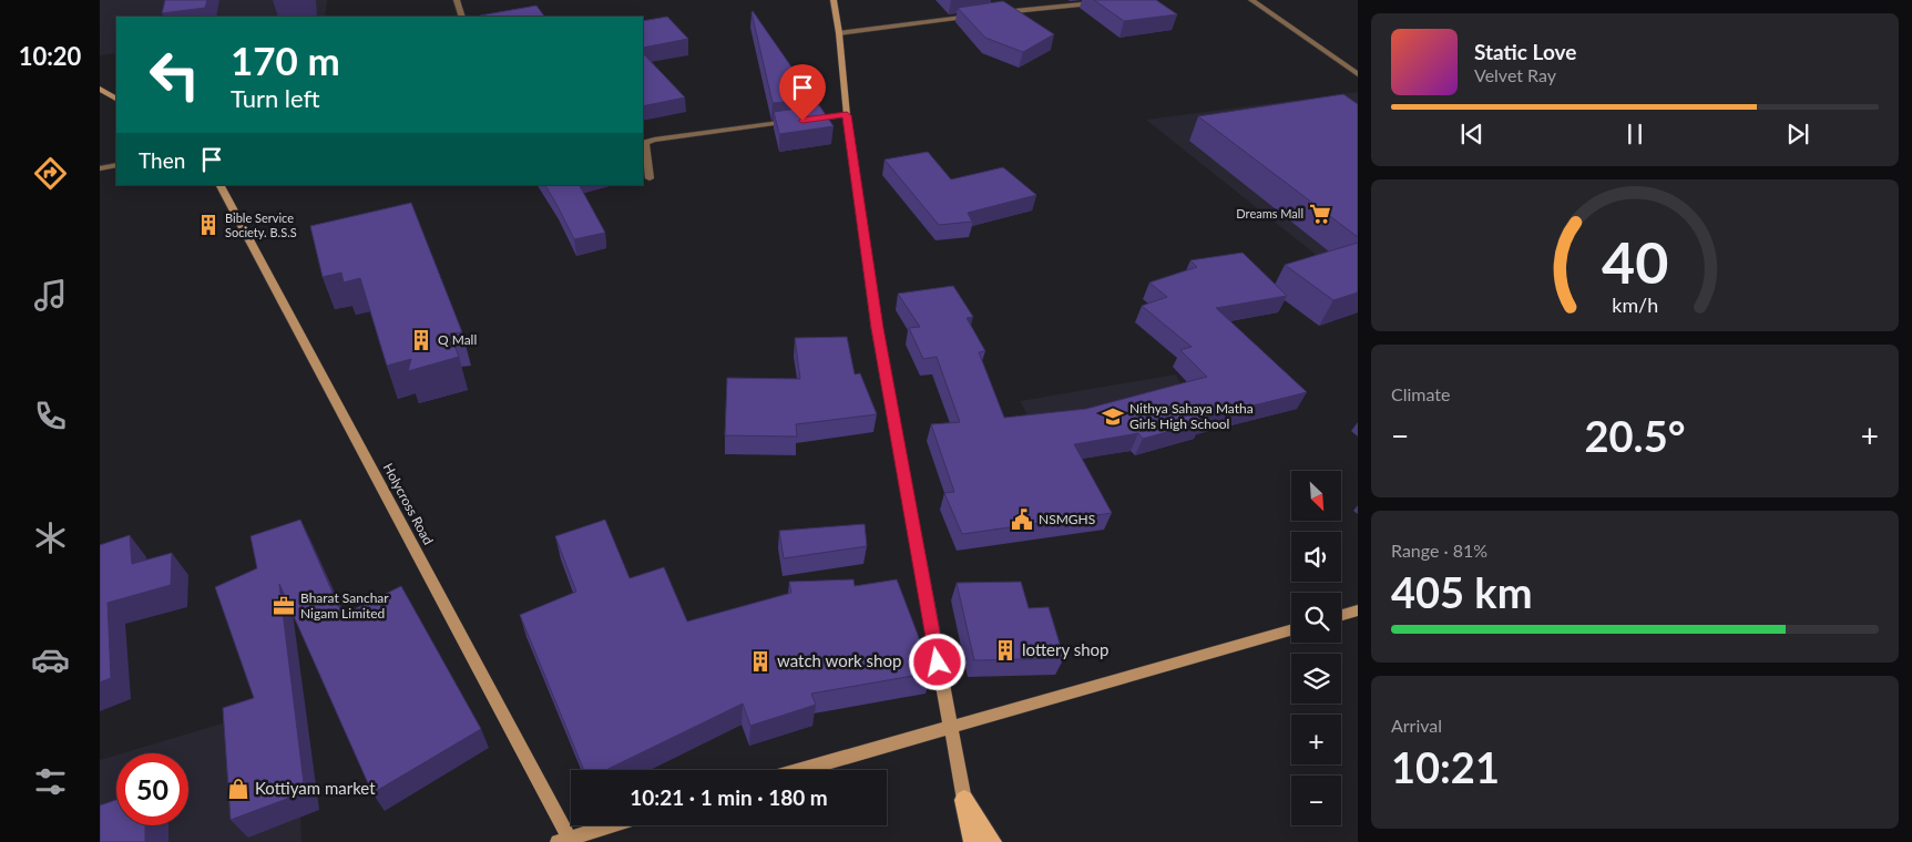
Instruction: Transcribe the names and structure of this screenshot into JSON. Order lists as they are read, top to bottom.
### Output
{
  "streets": {
    "main road": ["Holycross Road"]
  },
  "places": {
    "supermarket": ["Dreams Mall"],
    "building": [
      "Bible Service Society. B.S.S",
      "Q Mall",
      "lottery shop",
      "watch work shop"
    ],
    "school or university": ["Nithya Sahaya Matha Girls High School"],
    "public building": ["NSMGHS"],
    "office": ["Bharat Sanchar Nigam Limited"],
    "shop": ["Kottiyam market"]
  },
  "north": "bottom right",
  "page": {
    "tabs": "10:20",
    "turn": ["170 m", "Turn left"],
    "song": ["Static Love", "Velvet Ray"],
    "then": "Then",
    "tile": [
      "Climate",
      ["Range · 81%", "405 km"],
      ["Arrival", "10:21"]
    ],
    "heat": ["−", "20.5°", "+"],
    "map_buttons": ["+", "−"],
    "limit": "50",
    "trip": "10:21 · 1 min · 180 m",
    "gauge": ["40", "km/h"]
  }
}
